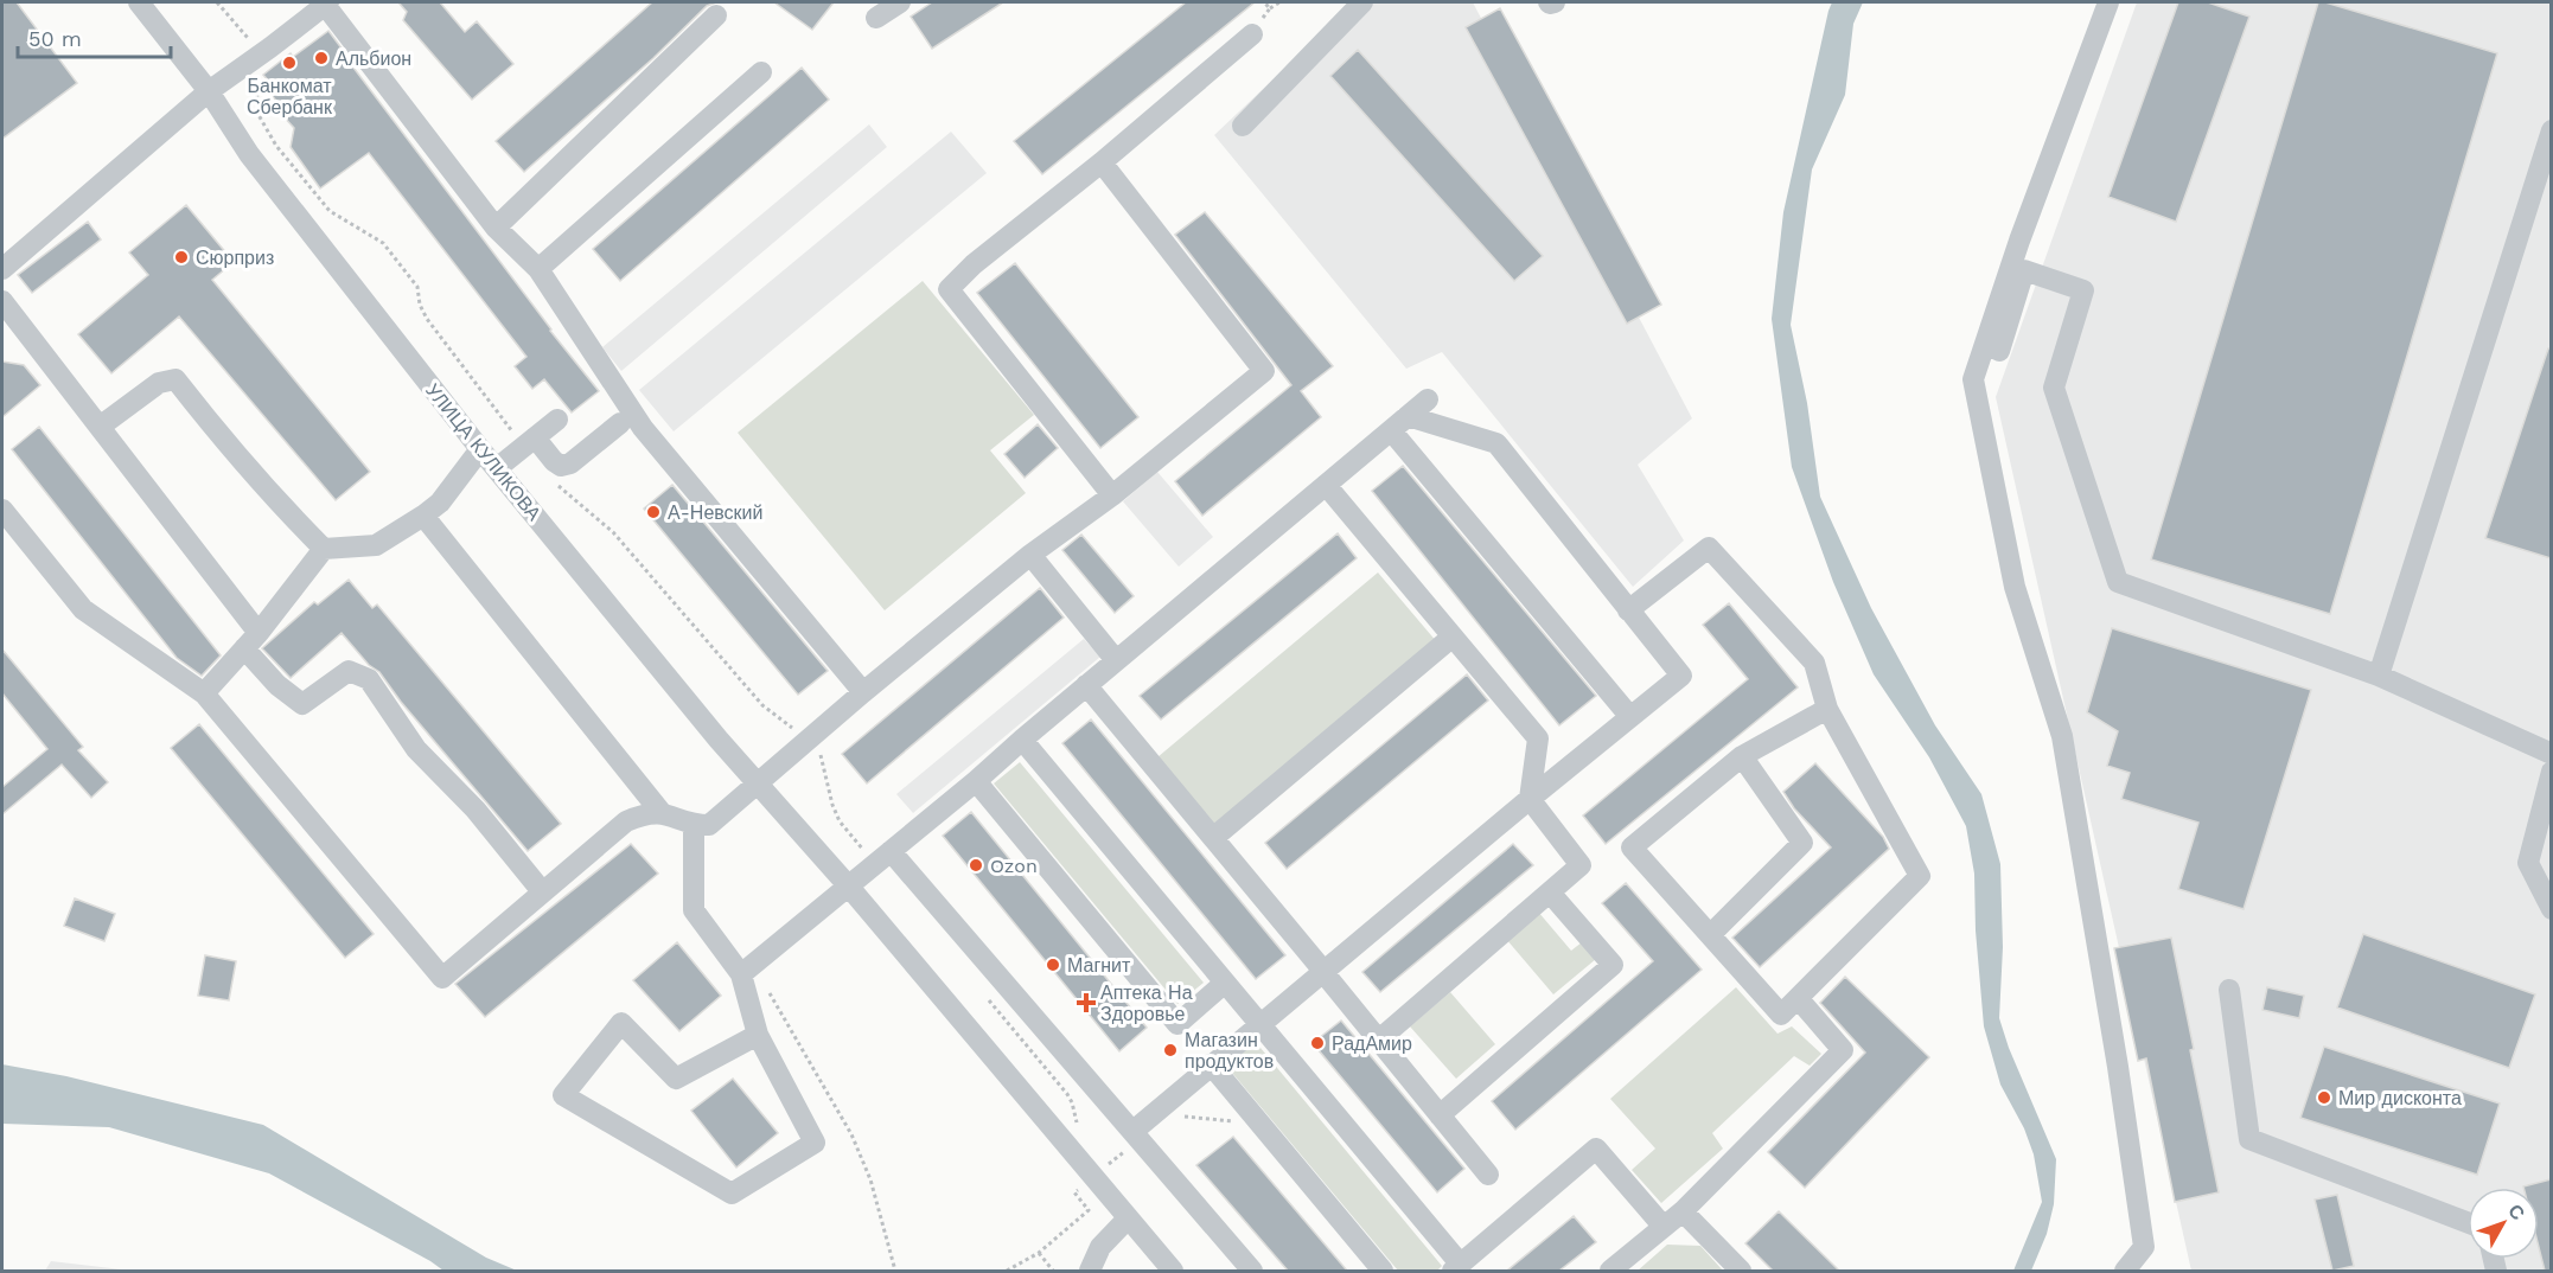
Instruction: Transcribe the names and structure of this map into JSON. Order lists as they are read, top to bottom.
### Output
{
  "streets": {
    "street": ["УЛИЦА КУЛИКОВА"]
  },
  "places": {
    "other": [
      "Альбион",
      "Банкомат Сбербанк",
      "Сюрприз",
      "А-Невский",
      "Ozon",
      "Магнит",
      "РадАмир",
      "Магазин продуктов",
      "Мир дисконта"
    ],
    "health": ["Аптека На Здоровье"]
  },
  "scale_bar": "50 m",
  "north": "top right"
}
